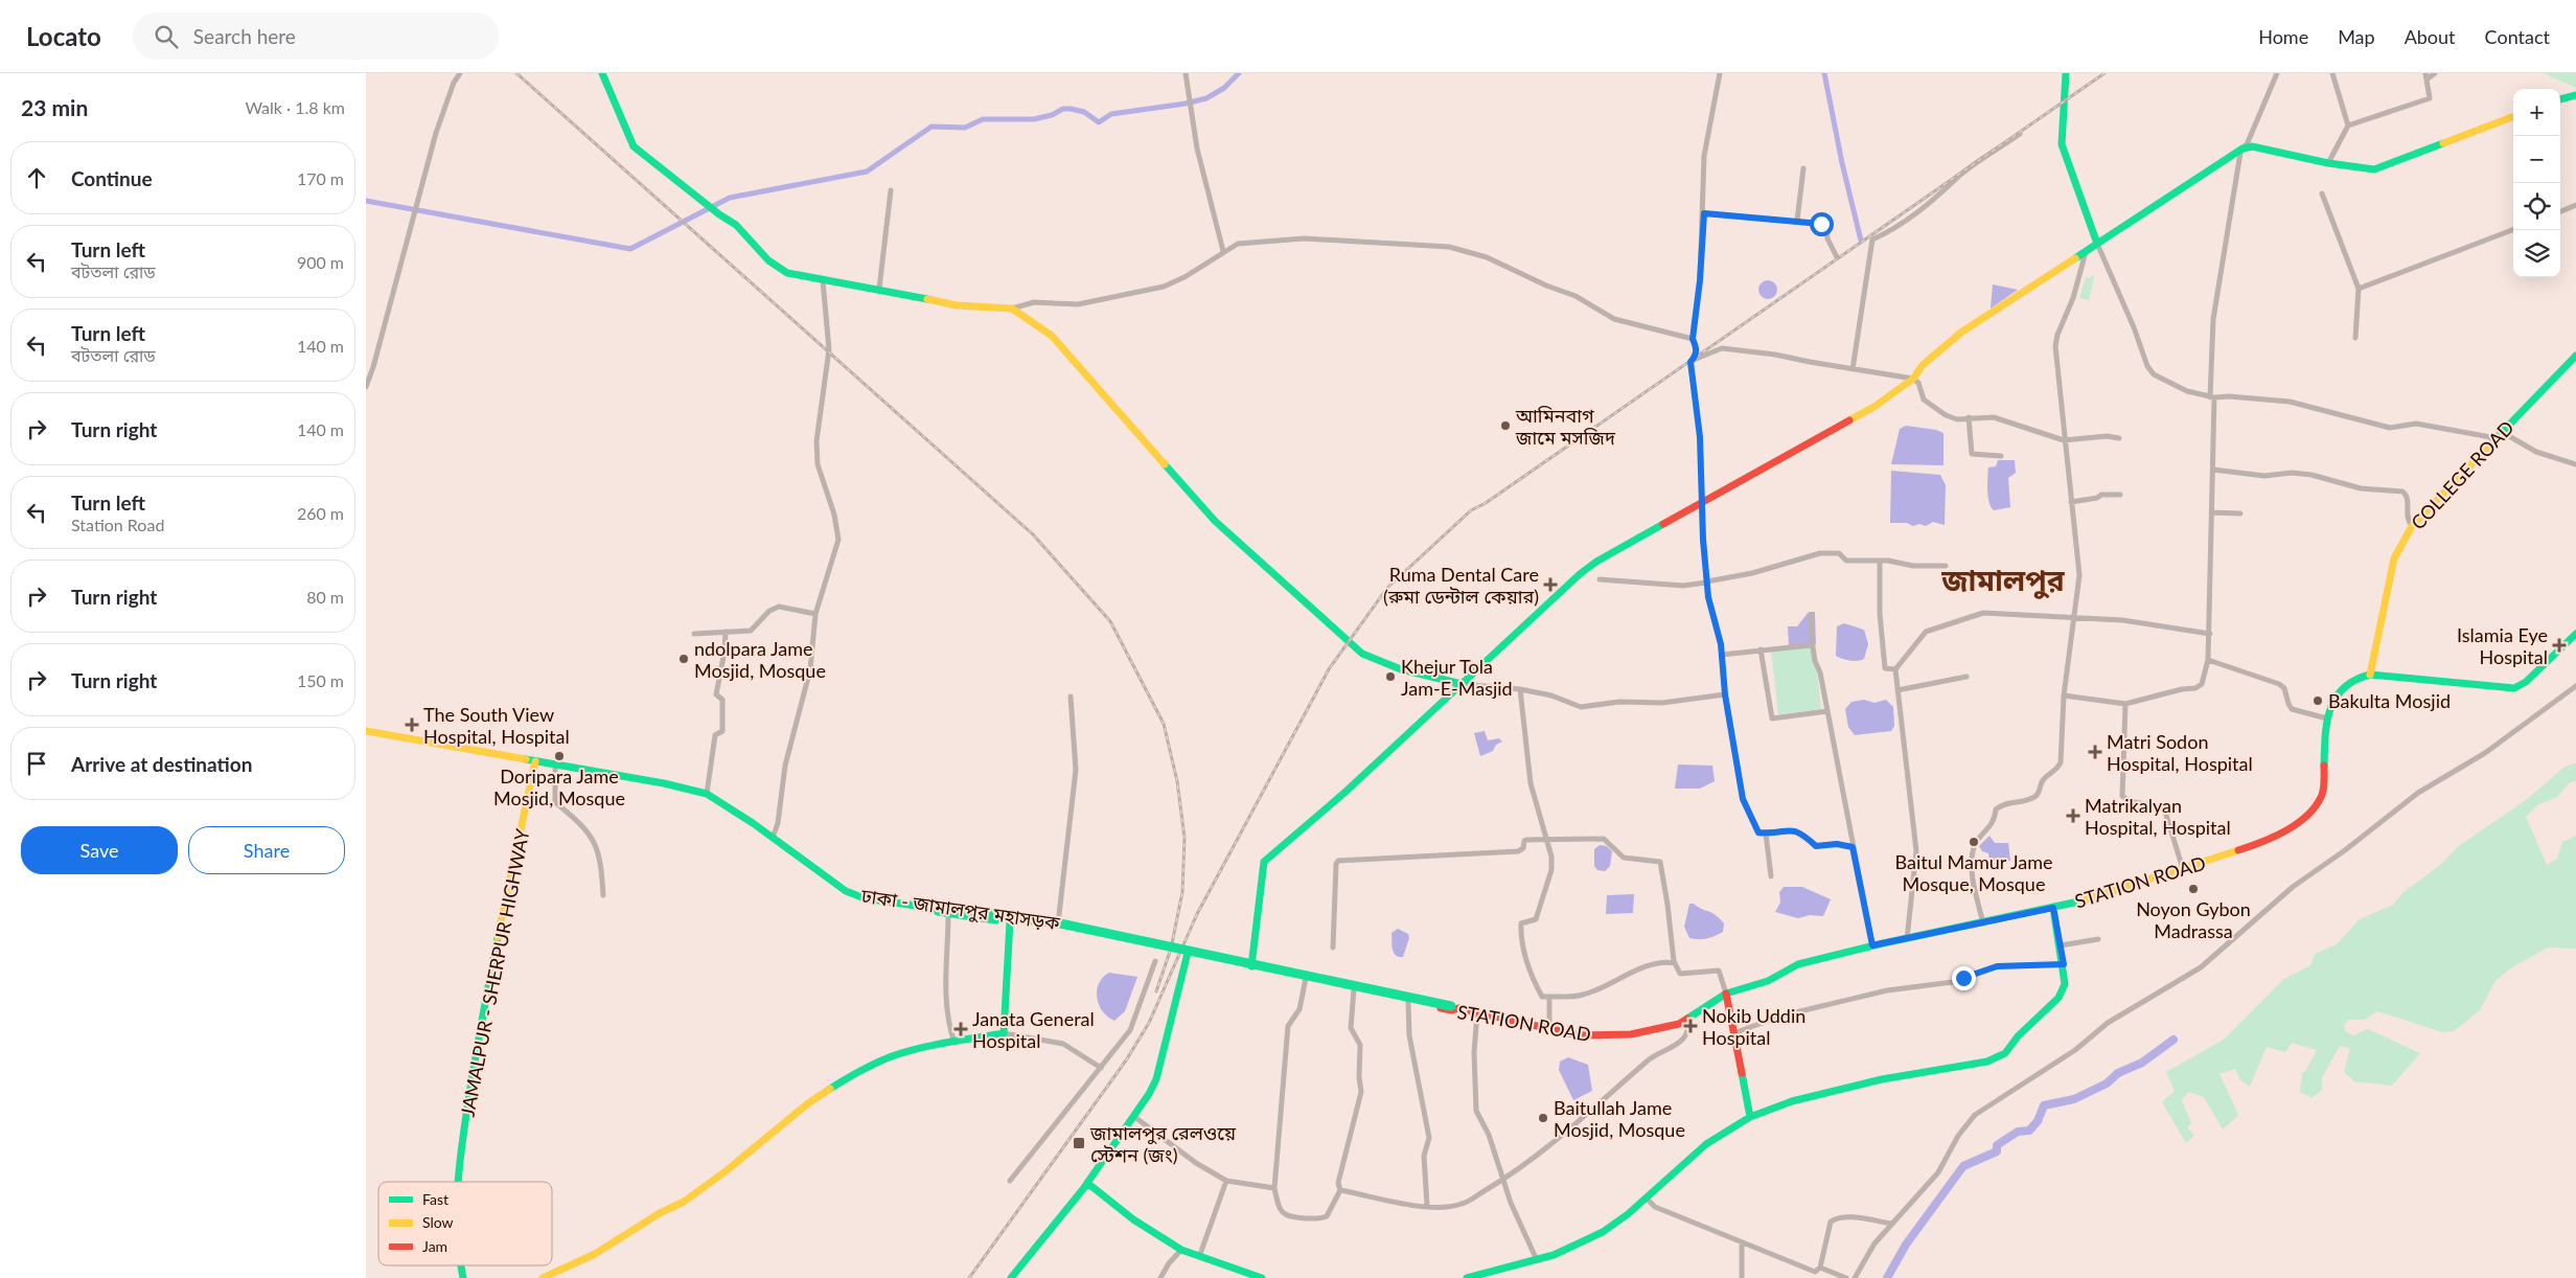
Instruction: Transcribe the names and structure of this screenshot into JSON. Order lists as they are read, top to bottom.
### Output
{
  "streets": {
    "main road": [
      "COLLEGE ROAD",
      "STATION ROAD",
      "ঢাকা - জামালপুর মহাসড়ক",
      "JAMALPUR - SHERPUR HIGHWAY"
    ]
  },
  "crossings": [
    ["COLLEGE ROAD", "STATION ROAD"],
    ["STATION ROAD", "ঢাকা - জামালপুর মহাসড়ক"],
    ["ঢাকা - জামালপুর মহাসড়ক", "JAMALPUR - SHERPUR HIGHWAY"]
  ],
  "districts": ["জামালপুর"],
  "places": {
    "other": [
      "আমিনবাগ জামে মসজিদ",
      "ndolpara Jame Mosjid, Mosque",
      "Khejur Tola Jam-E-Masjid",
      "Bakulta Mosjid",
      "Doripara Jame Mosjid, Mosque",
      "Baitul Mamur Jame Mosque, Mosque",
      "Noyon Gybon Madrassa",
      "Baitullah Jame Mosjid, Mosque"
    ],
    "health": [
      "Ruma Dental Care (রুমা ডেন্টাল কেয়ার)",
      "Islamia Eye Hospital",
      "The South View Hospital, Hospital",
      "Matri Sodon Hospital, Hospital",
      "Matrikalyan Hospital, Hospital",
      "Nokib Uddin Hospital",
      "Janata General Hospital"
    ],
    "transit": ["জামালপুর রেলওয়ে স্টেশন (জং)"]
  },
  "legend": ["Fast", "Slow", "Jam"],
  "page": {
    "header": "Locato",
    "search": "Search here",
    "nav": [
      "Home",
      "Map",
      "About",
      "Contact"
    ],
    "heading": ["23 min", "Walk · 1.8 km"],
    "map_buttons": ["+", "−"],
    "list": [
      ["Continue", "170 m"],
      ["Turn left", "বটতলা রোড", "900 m"],
      ["Turn left", "বটতলা রোড", "140 m"],
      ["Turn right", "140 m"],
      ["Turn left", "Station Road", "260 m"],
      ["Turn right", "80 m"],
      ["Turn right", "150 m"],
      "Arrive at destination"
    ],
    "buttons": ["Save", "Share"]
  }
}
